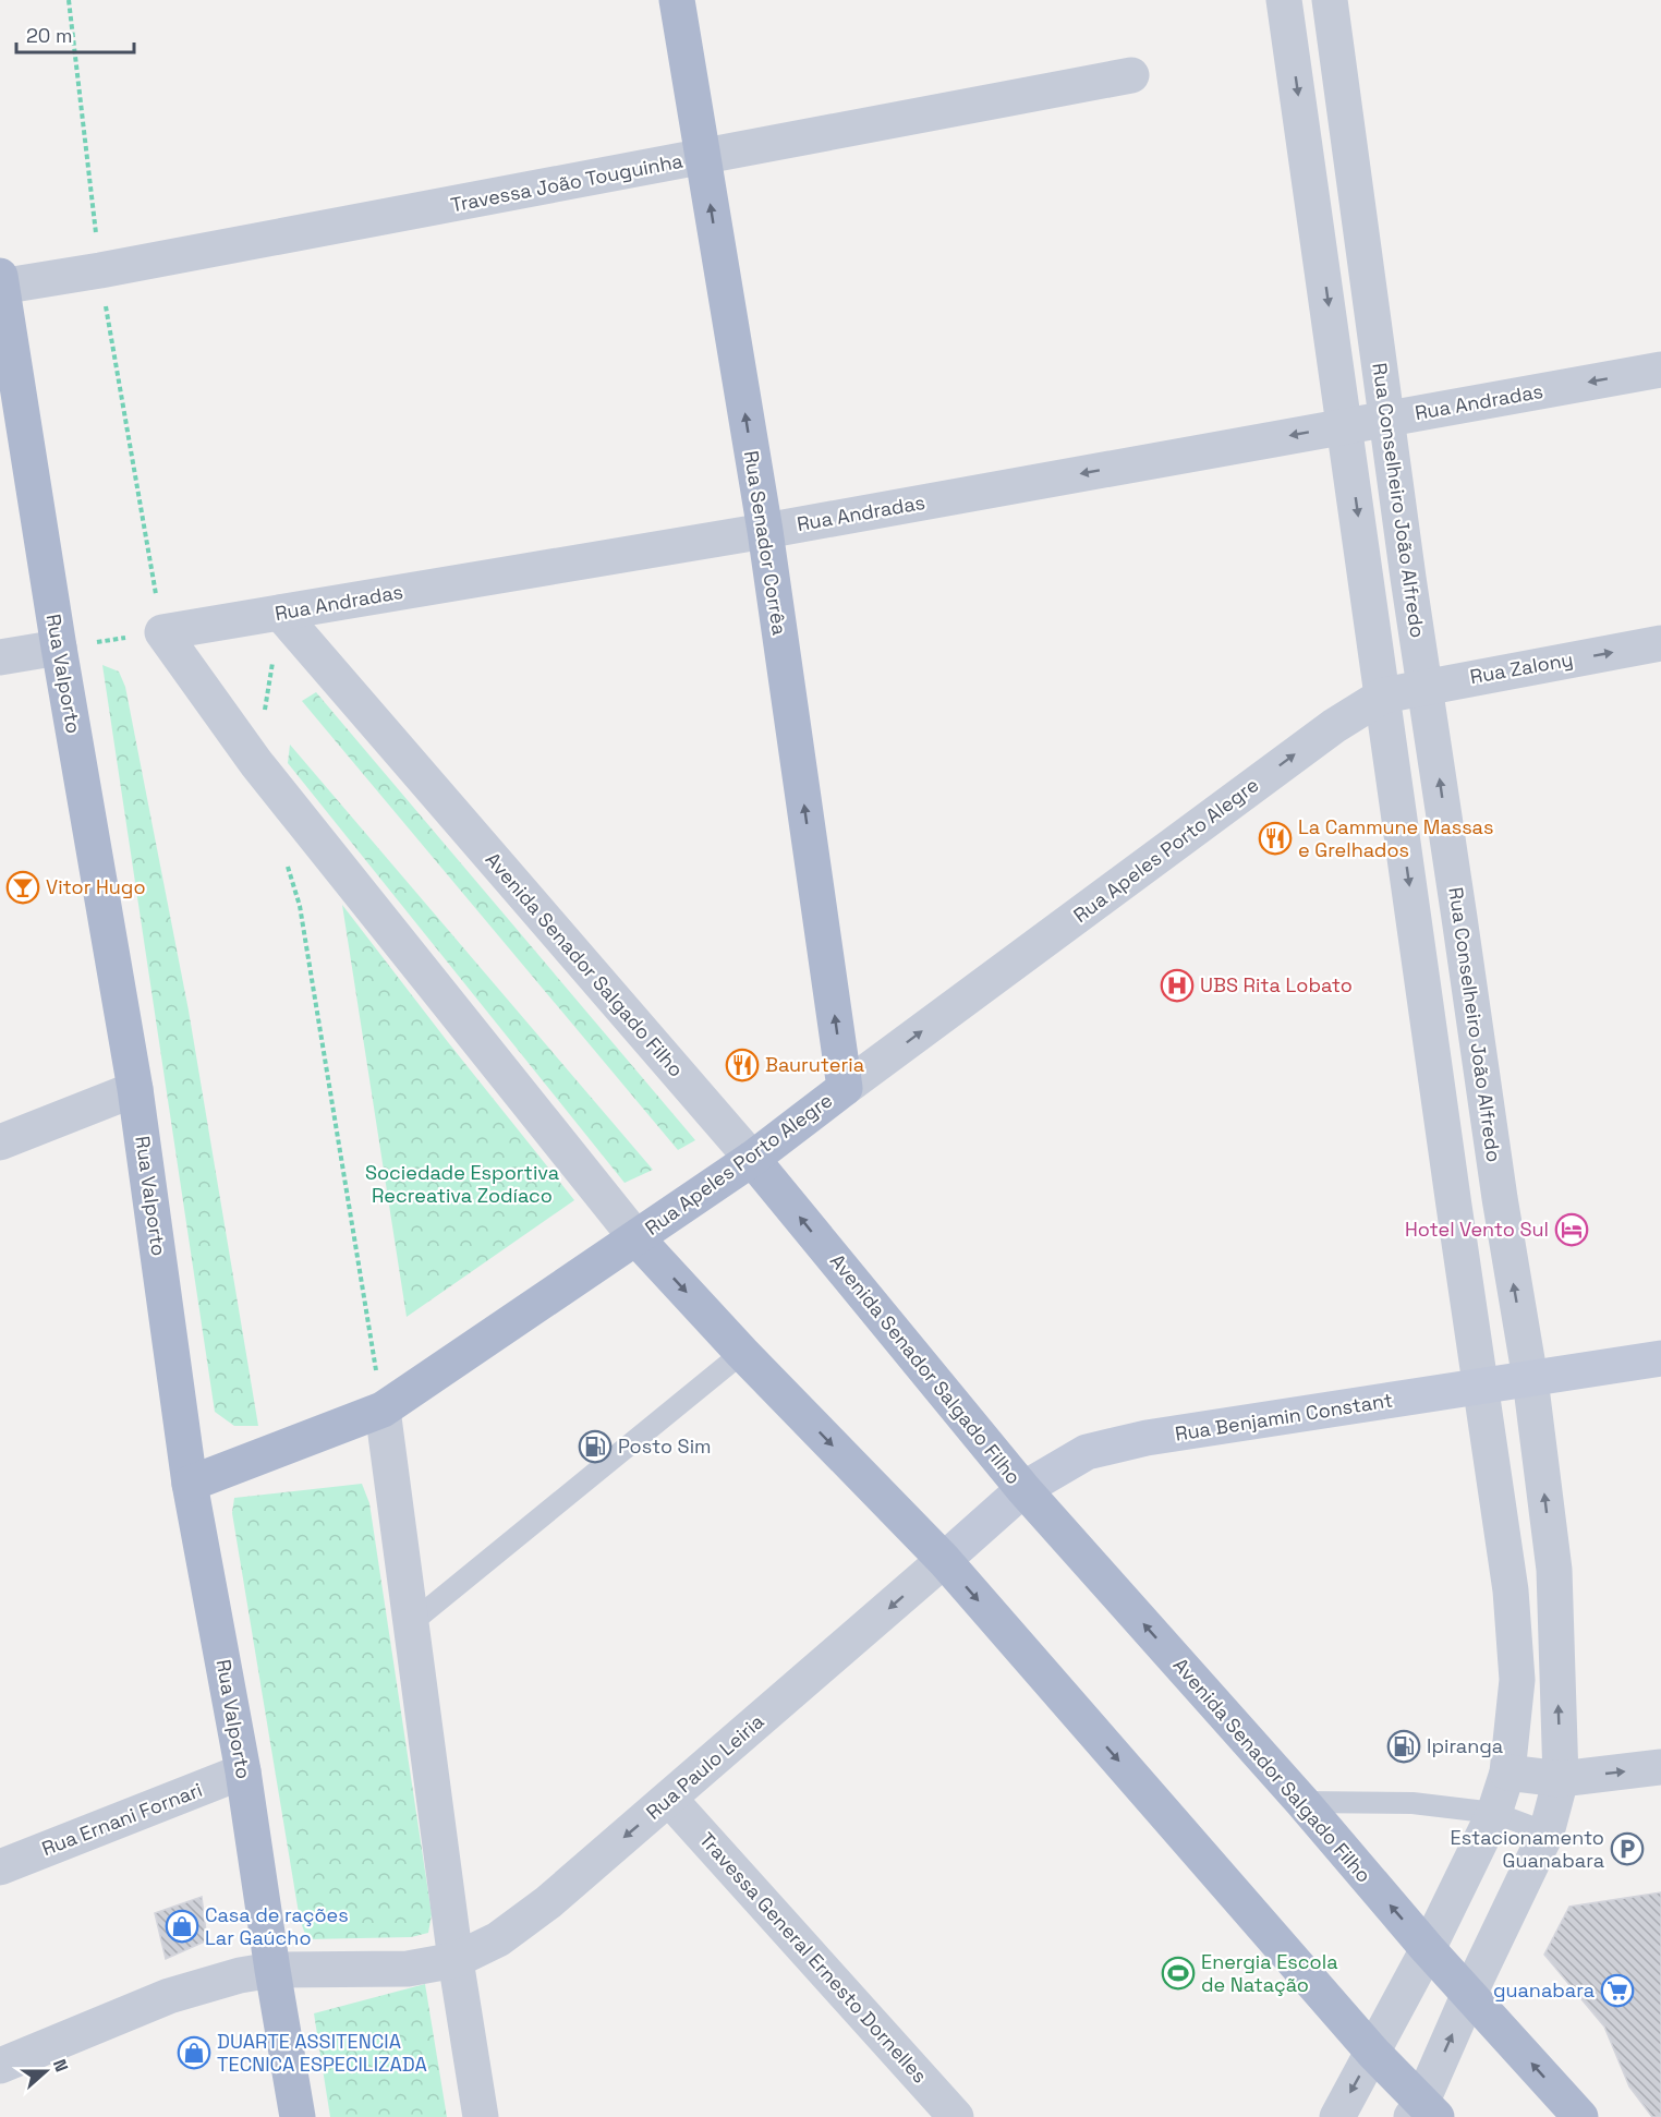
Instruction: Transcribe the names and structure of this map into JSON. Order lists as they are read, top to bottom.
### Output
{
  "streets": {
    "main road": [
      "Rua Senador Corrêa",
      "Rua Valporto",
      "Rua Apeles Porto Alegre",
      "Avenida Senador Salgado Filho"
    ],
    "street": [
      "Travessa João Touguinha",
      "Rua Andradas",
      "Rua Conselheiro João Alfredo",
      "Rua Zalony",
      "Rua Benjamin Constant",
      "Rua Paulo Leiria",
      "Rua Ernani Fornari",
      "Travessa General Ernesto Dornelles"
    ]
  },
  "crossings": [
    ["Travessa João Touguinha", "Rua Senador Corrêa"],
    ["Travessa João Touguinha", "Rua Valporto"],
    ["Rua Andradas", "Rua Conselheiro João Alfredo"],
    ["Rua Andradas", "Rua Senador Corrêa"],
    ["Rua Andradas", "Avenida Senador Salgado Filho"],
    ["Rua Conselheiro João Alfredo", "Rua Zalony"],
    ["Rua Conselheiro João Alfredo", "Avenida Senador Salgado Filho"],
    ["Rua Conselheiro João Alfredo", "Rua Benjamin Constant"],
    ["Rua Senador Corrêa", "Rua Apeles Porto Alegre"],
    ["Rua Zalony", "Rua Apeles Porto Alegre"],
    ["Rua Valporto", "Rua Apeles Porto Alegre"],
    ["Rua Valporto", "Rua Ernani Fornari"],
    ["Rua Apeles Porto Alegre", "Avenida Senador Salgado Filho"],
    ["Avenida Senador Salgado Filho", "Rua Benjamin Constant"],
    ["Rua Benjamin Constant", "Rua Paulo Leiria"],
    ["Rua Paulo Leiria", "Travessa General Ernesto Dornelles"]
  ],
  "one_way": [
    "Rua Andradas",
    "Rua Senador Corrêa",
    "Rua Zalony",
    "Rua Apeles Porto Alegre",
    "Avenida Senador Salgado Filho",
    "Rua Paulo Leiria"
  ],
  "parks": ["Sociedade Esportiva Recreativa Zodíaco"],
  "places": {
    "restaurant": ["La Cammune Massas e Grelhados", "Bauruteria"],
    "bar": ["Vitor Hugo"],
    "hospital": ["UBS Rita Lobato"],
    "hotel": ["Hotel Vento Sul"],
    "fuel station": ["Posto Sim", "Ipiranga"],
    "parking": ["Estacionamento Guanabara"],
    "shop": ["Casa de rações Lar Gaúcho", "DUARTE ASSITENCIA TECNICA ESPECILIZADA"],
    "sports": ["Energia Escola de Natação"],
    "supermarket": ["guanabara"]
  },
  "scale_bar": "20 m",
  "north": "right"
}
